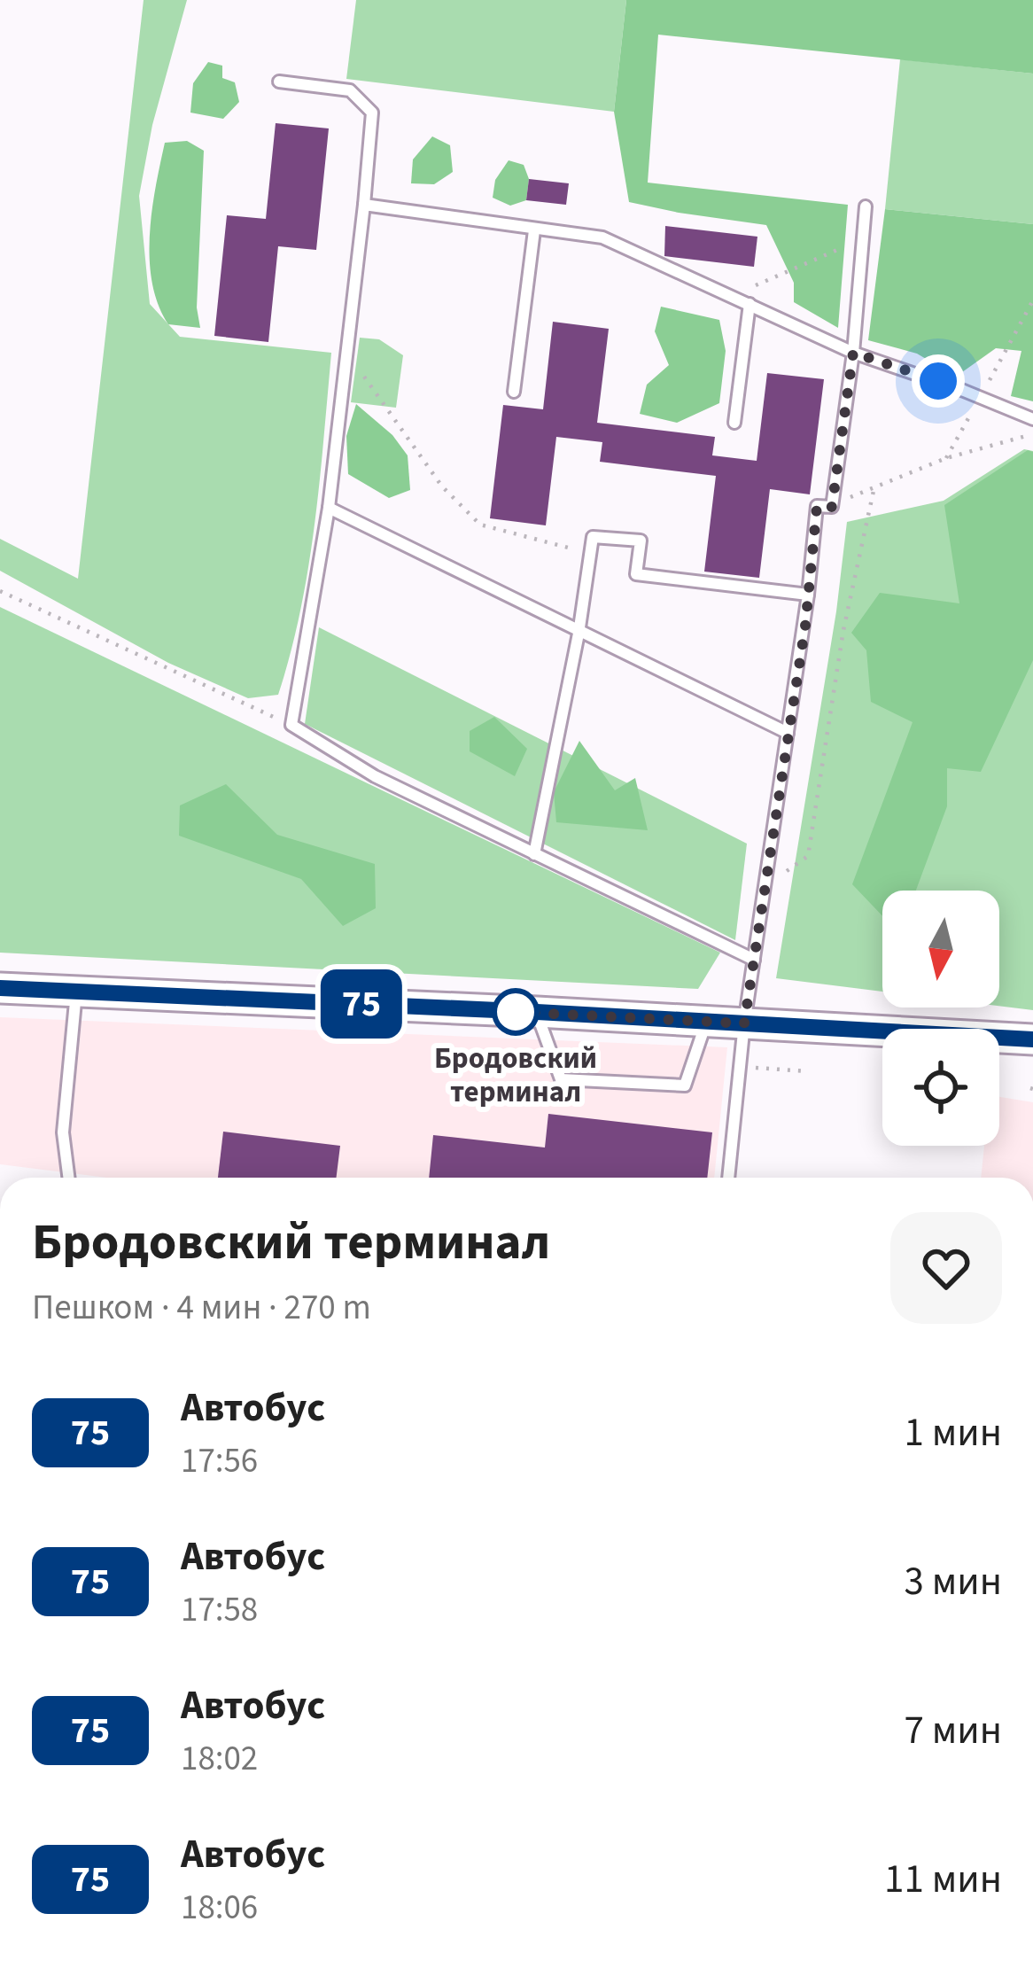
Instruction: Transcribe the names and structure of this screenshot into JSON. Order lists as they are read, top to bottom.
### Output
{
  "places": ["Бродовский терминал"],
  "lines": ["bus line 75"],
  "north": "bottom",
  "page": {
    "on_map": "75",
    "heading": ["Бродовский терминал", "Пешком · 4 мин · 270 m"],
    "list": [
      {
        "mark": "75",
        "name": "Автобус",
        "note": "17:56",
        "value": "1 мин"
      },
      {
        "mark": "75",
        "name": "Автобус",
        "note": "17:58",
        "value": "3 мин"
      },
      {
        "mark": "75",
        "name": "Автобус",
        "note": "18:02",
        "value": "7 мин"
      },
      {
        "mark": "75",
        "name": "Автобус",
        "note": "18:06",
        "value": "11 мин"
      }
    ]
  }
}
